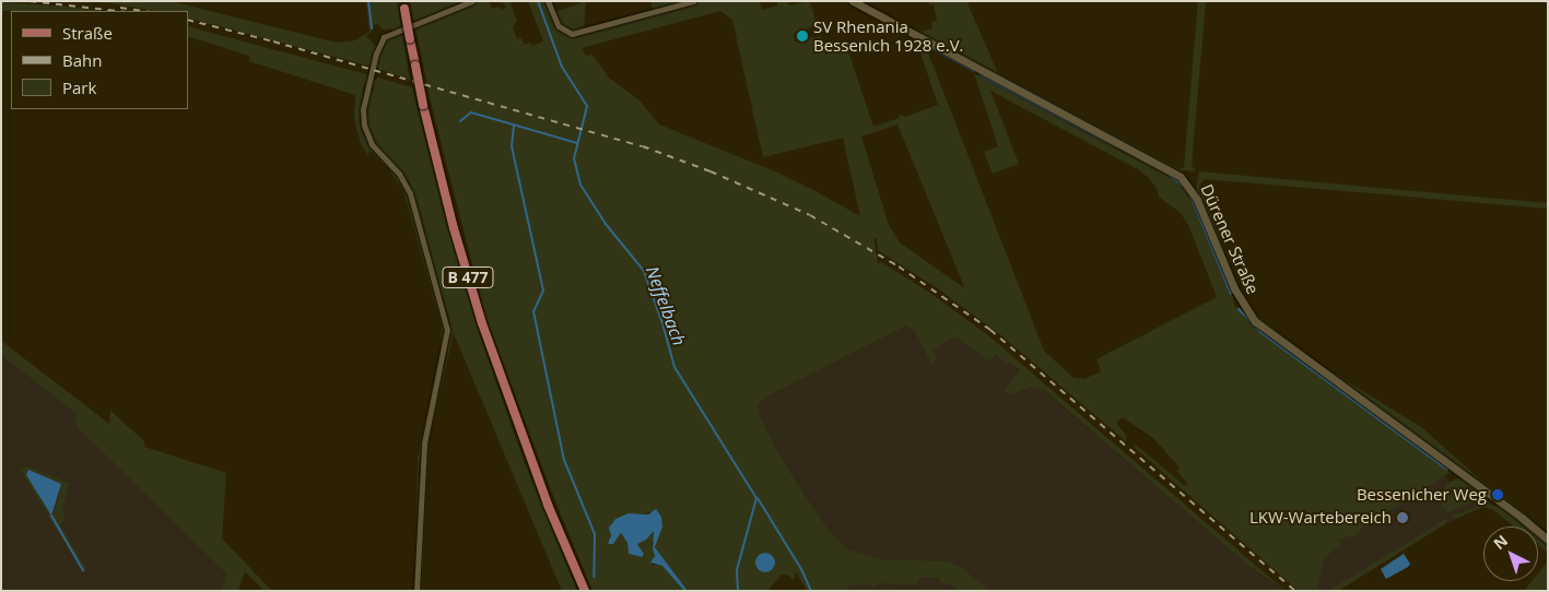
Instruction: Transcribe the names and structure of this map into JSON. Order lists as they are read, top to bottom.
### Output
{
  "streets": {
    "main road": ["B 477"],
    "street": ["Dürener Straße"]
  },
  "water": ["Neffelbach"],
  "places": ["SV Rhenania Bessenich 1928 e.V.", "Bessenicher Weg", "LKW-Wartebereich"],
  "legend": ["Straße", "Bahn", "Park"],
  "north": "top left"
}
